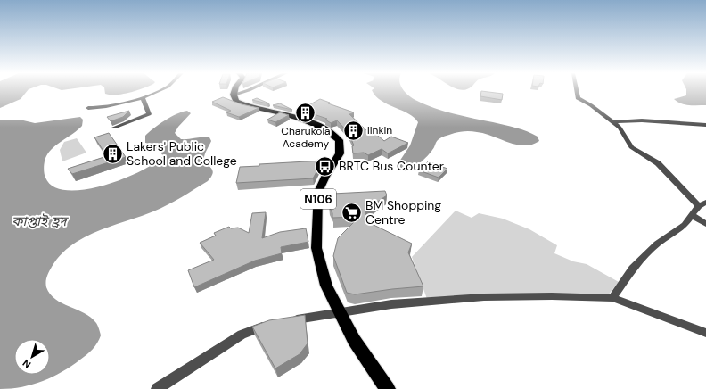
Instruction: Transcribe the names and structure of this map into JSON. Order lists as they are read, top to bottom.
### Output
{
  "streets": {
    "highway": ["N106"]
  },
  "water": ["কাপ্তাই হ্রদ"],
  "places": {
    "building": ["Charukola Academy", "linkin", "Lakers' Public School and College"],
    "bus stop": ["BRTC Bus Counter"],
    "supermarket": ["BM Shopping Centre"]
  },
  "north": "bottom left"
}
